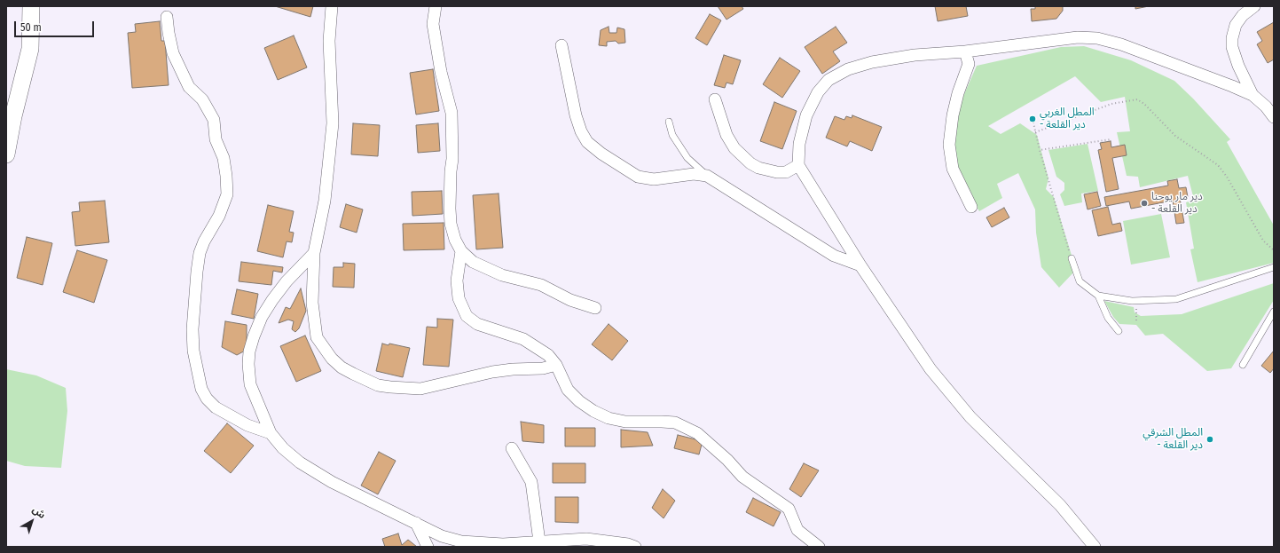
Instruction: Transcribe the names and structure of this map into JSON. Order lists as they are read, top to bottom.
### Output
{
  "places": ["المطل الغربي - دير القلعة", "دير مار يوحنا - دير القلعة", "المطل الشرقي - دير القلعة"],
  "scale_bar": "50 m",
  "north": "top right"
}
